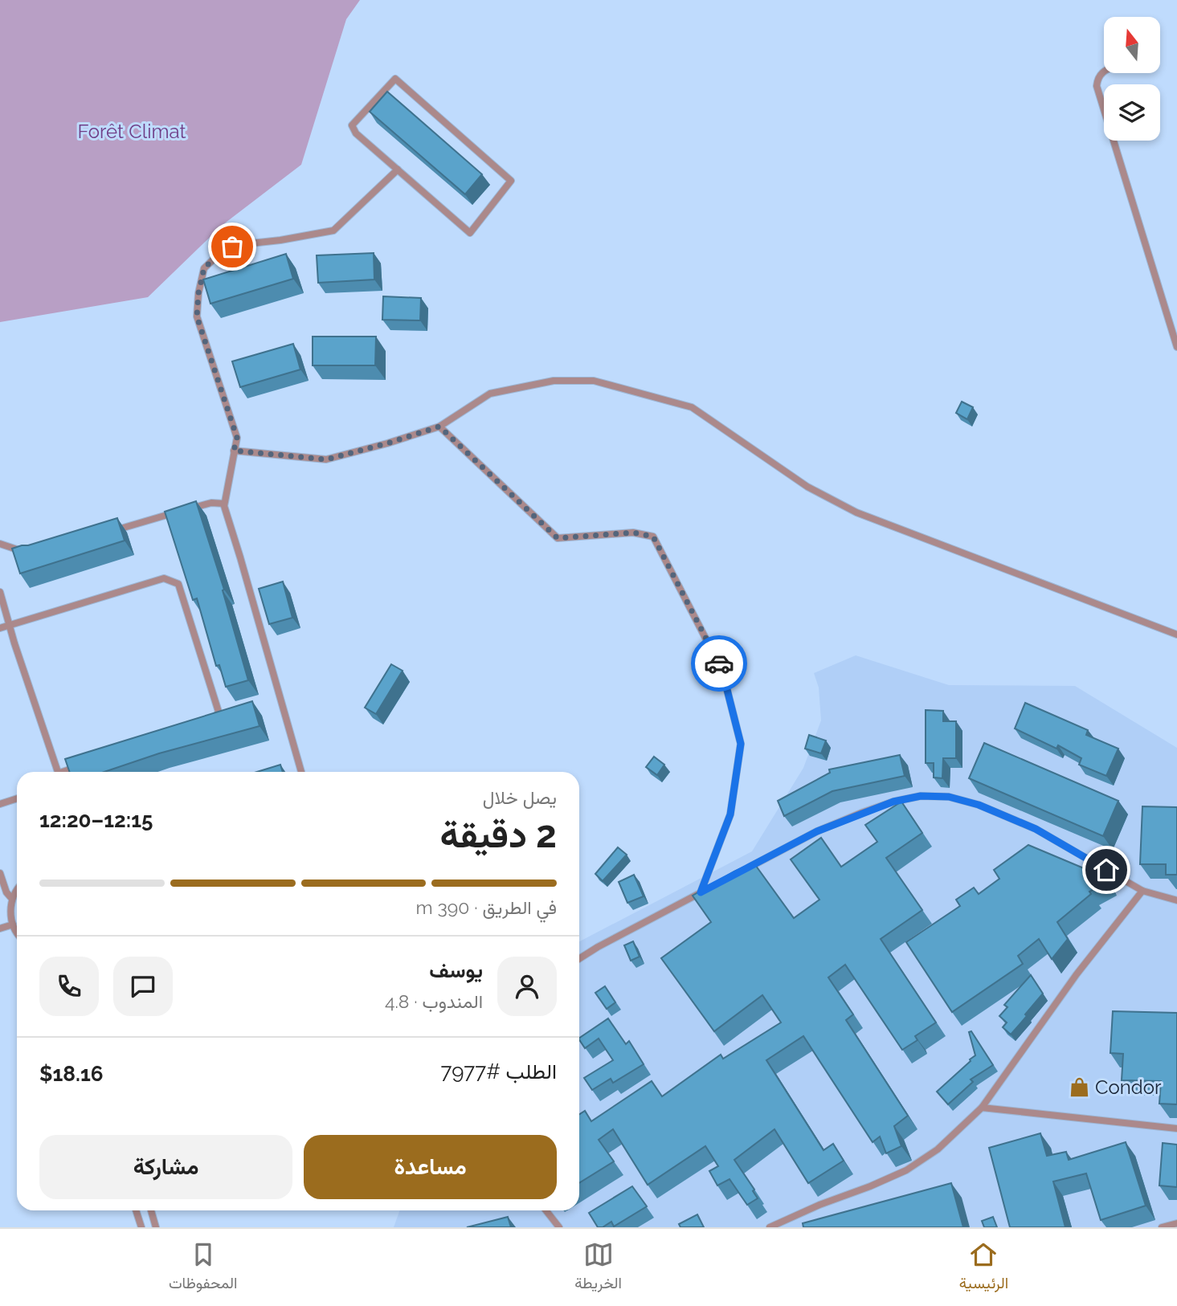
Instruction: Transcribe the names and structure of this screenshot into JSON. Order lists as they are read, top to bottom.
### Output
{
  "parks": ["Forêt Climat"],
  "places": {
    "shop": ["Condor"]
  },
  "north": "top",
  "page": {
    "heading": ["2 دقيقة", "يصل خلال", "12:15–12:20"],
    "panel": [
      "يوسف",
      "المندوب · 4.8",
      "الطلب #7977",
      "$18.16"
    ],
    "bar": "في الطريق · 390 m",
    "buttons": ["مساعدة", "مشاركة"],
    "tabs": ["الرئيسية", "الخريطة", "المحفوظات"]
  }
}
